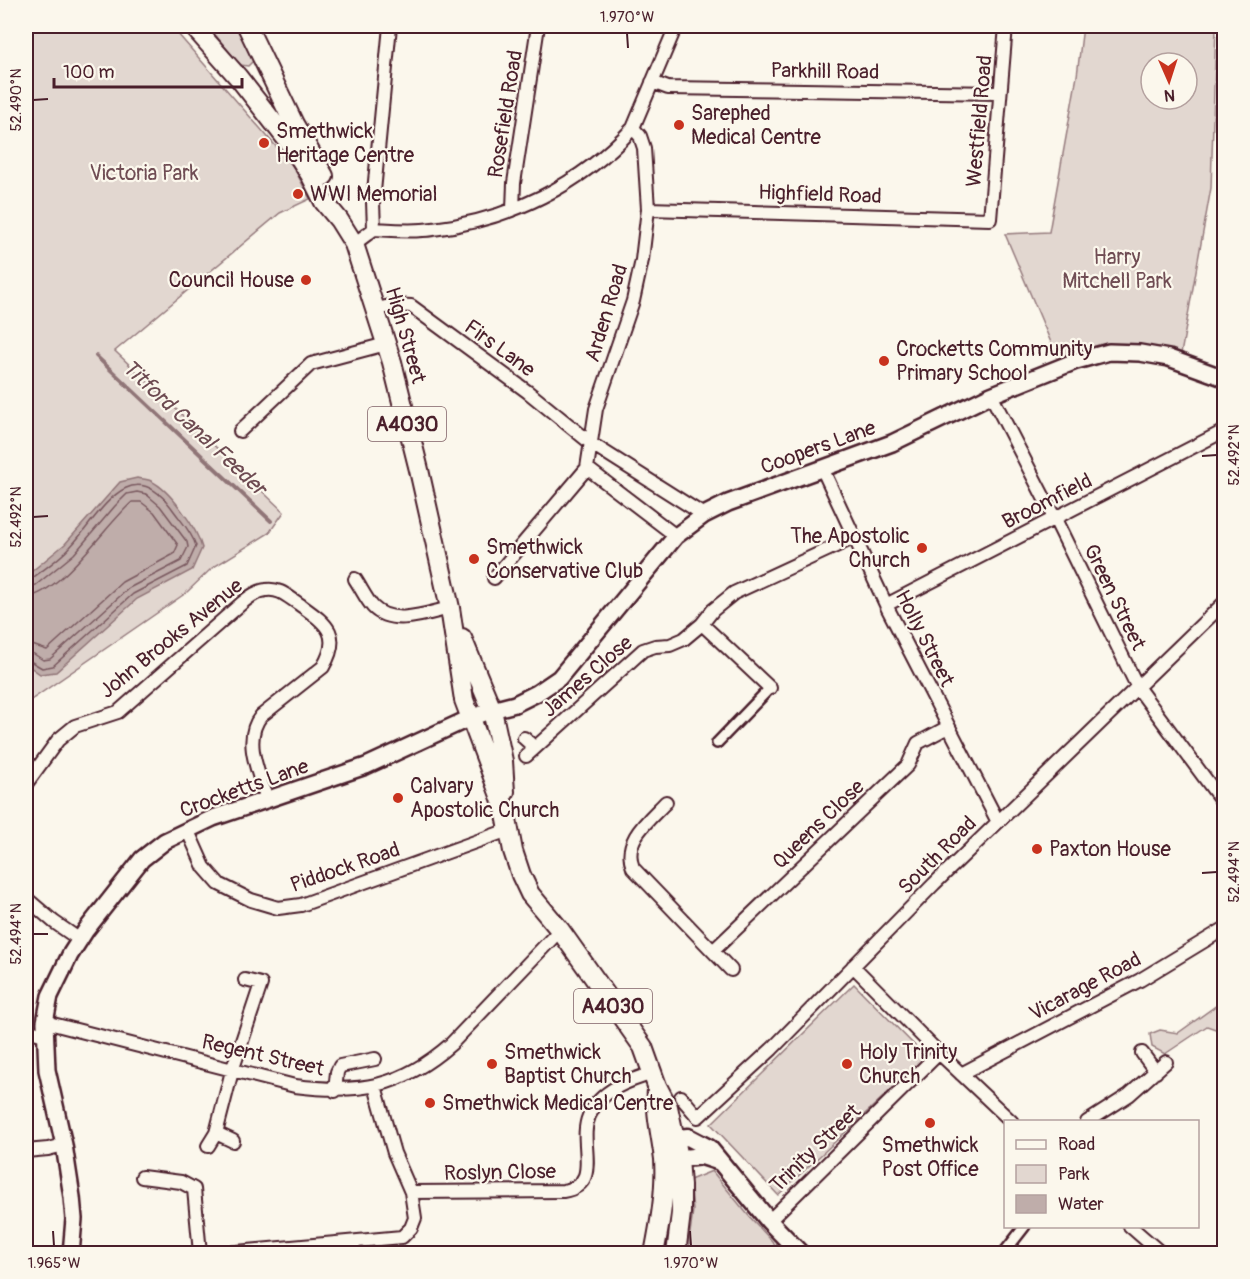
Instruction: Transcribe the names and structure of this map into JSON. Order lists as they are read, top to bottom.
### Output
{
  "streets": {
    "main road": ["High Street", "A4030"],
    "street": [
      "Parkhill Road",
      "Rosefield Road",
      "Westfield Road",
      "Highfield Road",
      "Arden Road",
      "Firs Lane",
      "Coopers Lane",
      "Broomfield",
      "Green Street",
      "John Brooks Avenue",
      "Holly Street",
      "James Close",
      "Crocketts Lane",
      "Queens Close",
      "South Road",
      "Piddock Road",
      "Vicarage Road",
      "Regent Street",
      "Trinity Street",
      "Roslyn Close"
    ]
  },
  "crossings": [
    ["Parkhill Road", "Westfield Road"],
    ["Westfield Road", "Highfield Road"],
    ["Highfield Road", "Arden Road"],
    ["Arden Road", "Firs Lane"],
    ["High Street", "Firs Lane"],
    ["High Street", "A4030"],
    ["High Street", "Coopers Lane"],
    ["High Street", "Crocketts Lane"],
    ["High Street", "Piddock Road"],
    ["High Street", "Regent Street"],
    ["High Street", "Roslyn Close"],
    ["Firs Lane", "Coopers Lane"],
    ["Coopers Lane", "Green Street"],
    ["Coopers Lane", "Holly Street"],
    ["Coopers Lane", "Crocketts Lane"],
    ["Broomfield", "Green Street"],
    ["Broomfield", "Holly Street"],
    ["Green Street", "South Road"],
    ["John Brooks Avenue", "Crocketts Lane"],
    ["Holly Street", "James Close"],
    ["Holly Street", "Queens Close"],
    ["Holly Street", "South Road"],
    ["Crocketts Lane", "Piddock Road"],
    ["Crocketts Lane", "Regent Street"]
  ],
  "water": ["Titford Canal Feeder"],
  "parks": ["Victoria Park", "Harry Mitchell Park"],
  "places": [
    "Sarephed Medical Centre",
    "Smethwick Heritage Centre",
    "WWI Memorial",
    "Council House",
    "Crocketts Community Primary School",
    "The Apostolic Church",
    "Smethwick Conservative Club",
    "Calvary Apostolic Church",
    "Paxton House",
    "Smethwick Baptist Church",
    "Holy Trinity Church",
    "Smethwick Medical Centre",
    "Smethwick Post Office"
  ],
  "legend": ["Road", "Park", "Water"],
  "scale_bar": "100 m",
  "north": "bottom",
  "coordinates": [
    "1.970°W",
    "52.490°N",
    "52.492°N",
    "52.494°N",
    "1.965°W"
  ]
}
